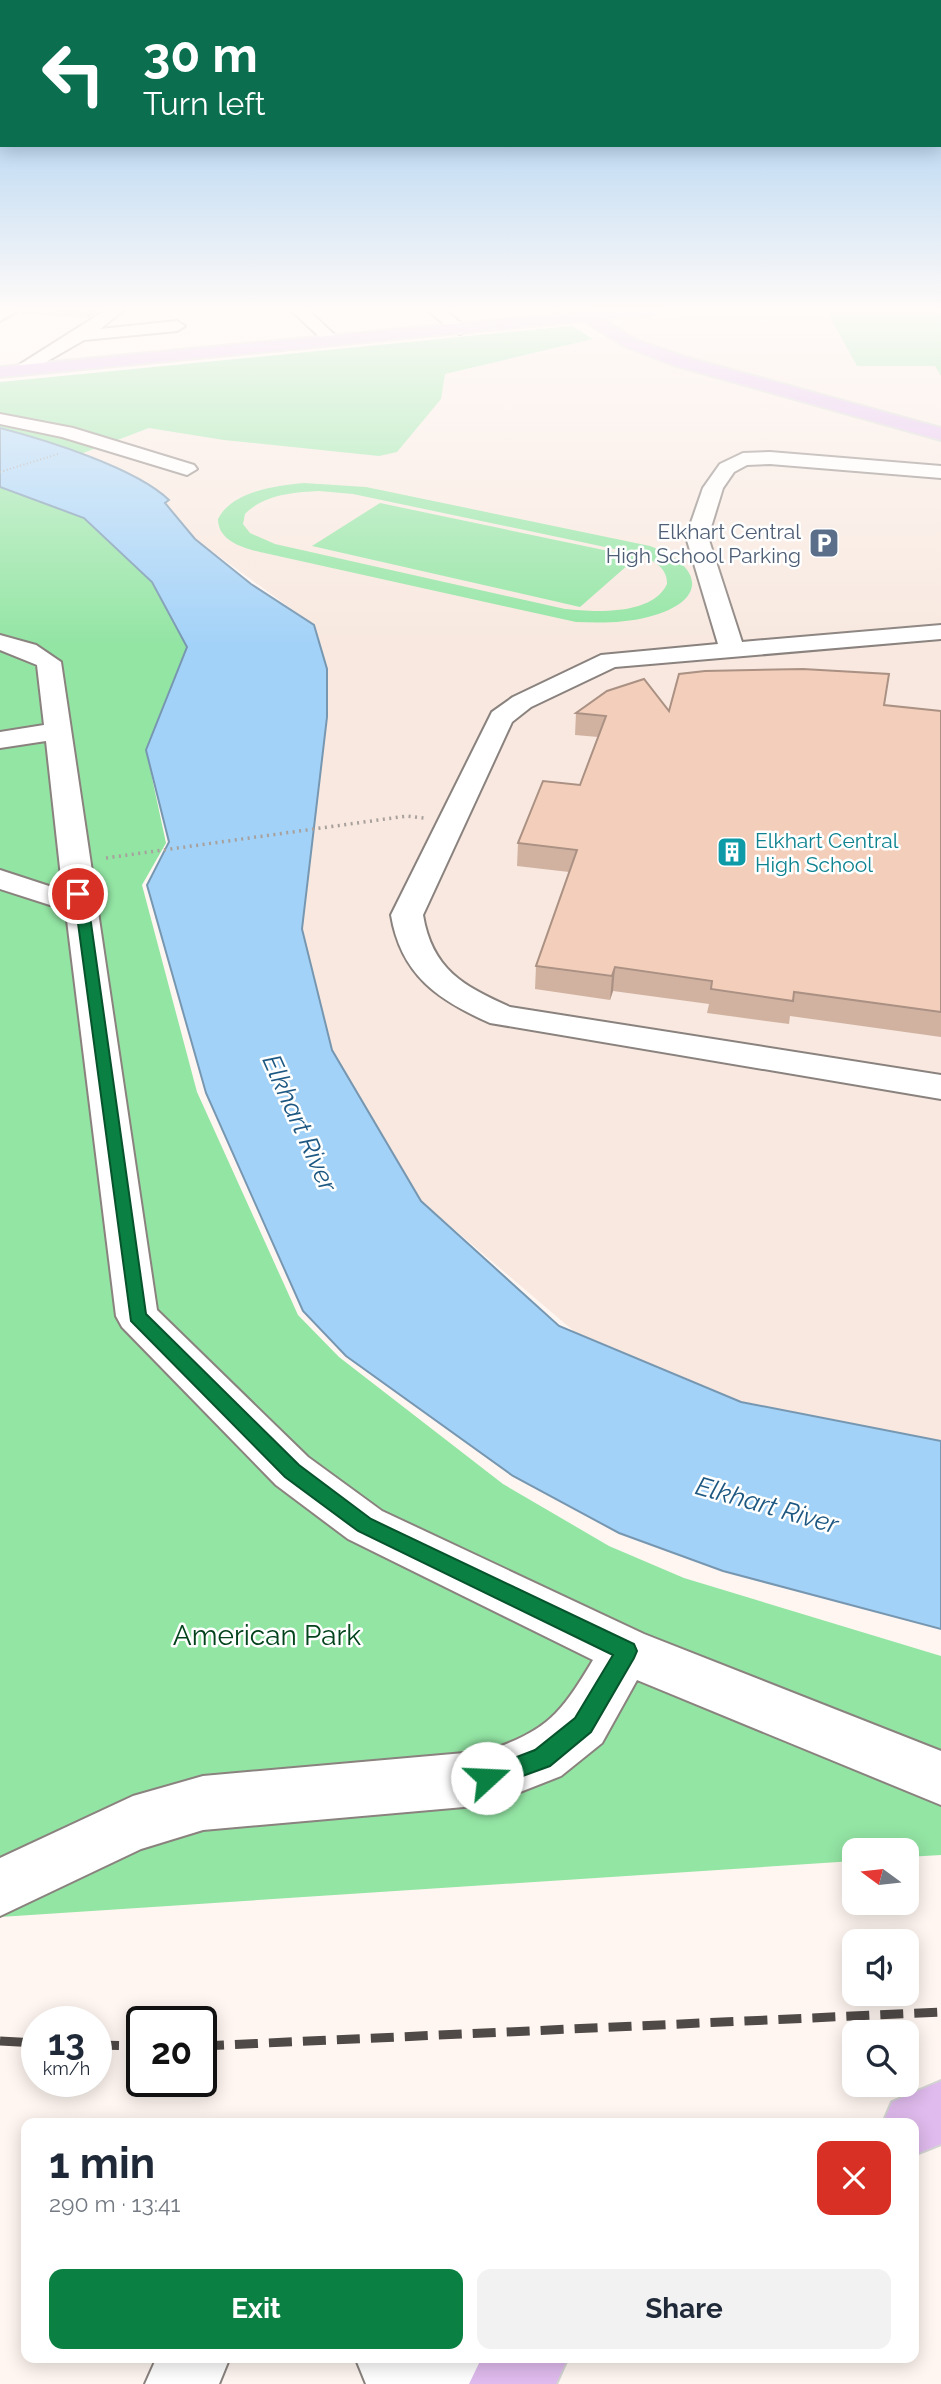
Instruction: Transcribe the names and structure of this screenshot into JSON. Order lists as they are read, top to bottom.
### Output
{
  "water": ["Elkhart River"],
  "parks": ["American Park"],
  "places": {
    "parking": ["Elkhart Central High School Parking"],
    "building": ["Elkhart Central High School"]
  },
  "north": "left",
  "page": {
    "turn": ["30 m", "Turn left"],
    "speed": "13 km/h",
    "limit": "20",
    "heading": ["1 min", "290 m · 13:41"],
    "buttons": ["Exit", "Share"]
  }
}
